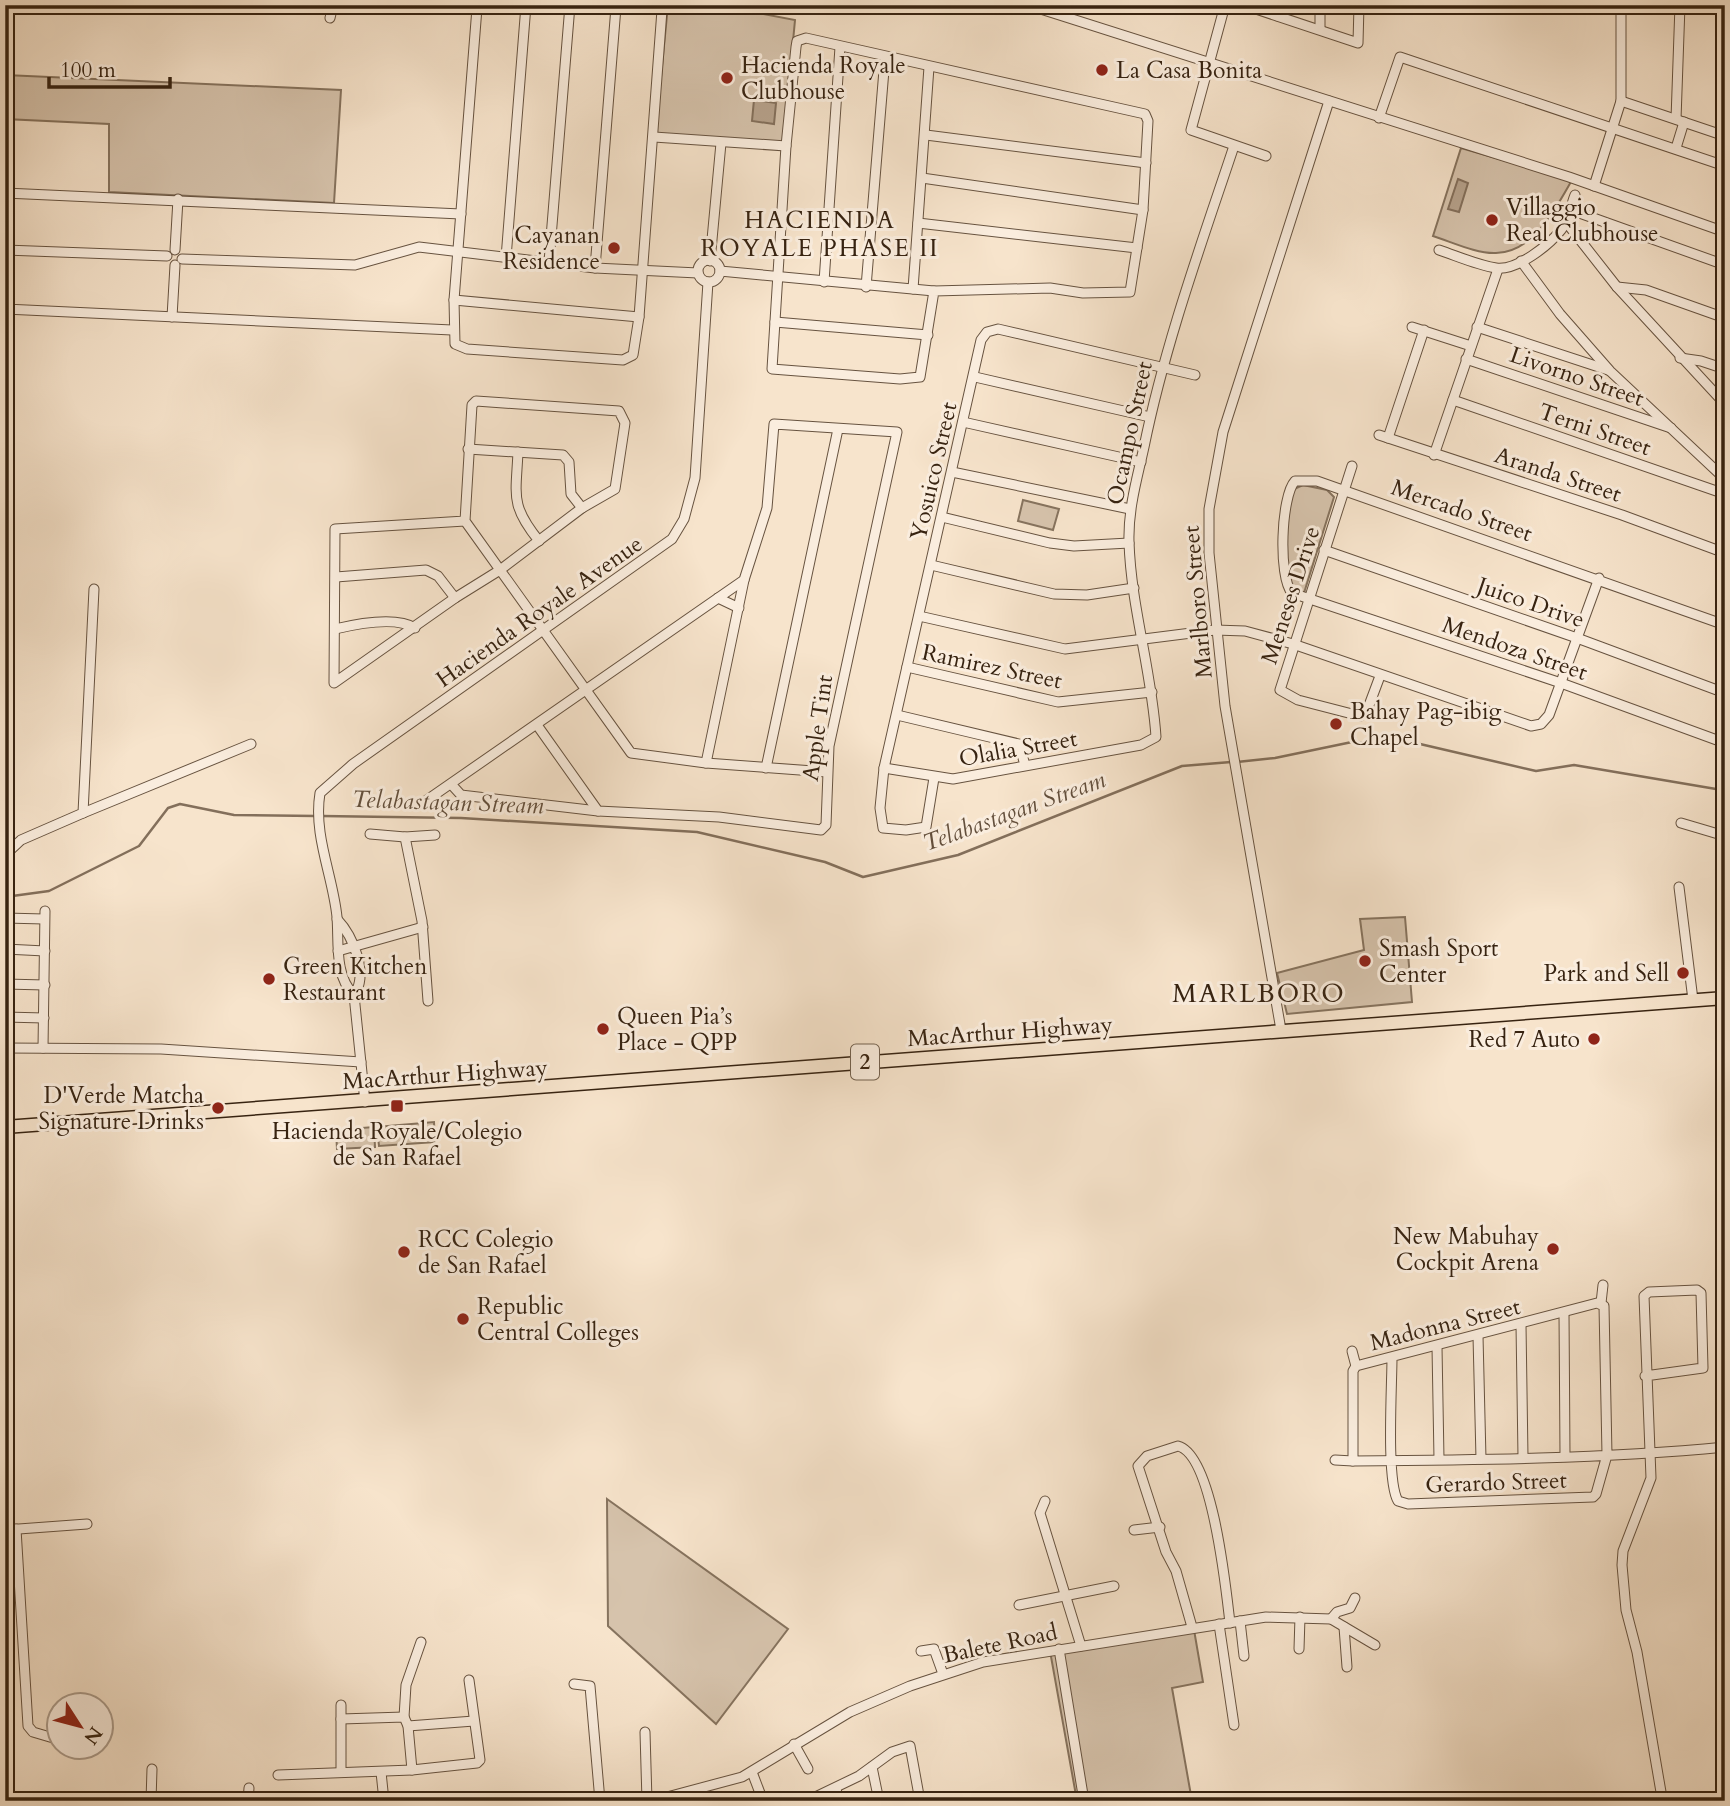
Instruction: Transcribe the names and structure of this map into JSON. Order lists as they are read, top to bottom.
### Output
{
  "streets": {
    "highway": ["MacArthur Highway", "2"],
    "street": [
      "Livorno Street",
      "Terni Street",
      "Ocampo Street",
      "Yosuico Street",
      "Aranda Street",
      "Mercado Street",
      "Meneses Drive",
      "Marlboro Street",
      "Juico Drive",
      "Hacienda Royale Avenue",
      "Mendoza Street",
      "Ramirez Street",
      "Apple Tint",
      "Olalia Street",
      "Madonna Street",
      "Gerardo Street",
      "Balete Road"
    ]
  },
  "crossings": [
    ["Ocampo Street", "Yosuico Street"],
    ["Ocampo Street", "Ramirez Street"],
    ["Ocampo Street", "Olalia Street"],
    ["Yosuico Street", "Ramirez Street"],
    ["Yosuico Street", "Olalia Street"],
    ["Mercado Street", "Meneses Drive"],
    ["Mercado Street", "Mendoza Street"],
    ["Meneses Drive", "Juico Drive"],
    ["Meneses Drive", "Mendoza Street"],
    ["Marlboro Street", "MacArthur Highway"],
    ["Hacienda Royale Avenue", "MacArthur Highway"]
  ],
  "districts": ["HACIENDA ROYALE PHASE II", "MARLBORO"],
  "water": ["Telabastagan Stream"],
  "places": {
    "other": [
      "La Casa Bonita",
      "Hacienda Royale Clubhouse",
      "Villaggio Real Clubhouse",
      "Cayanan Residence",
      "Bahay Pag-ibig Chapel",
      "Smash Sport Center",
      "Park and Sell",
      "Green Kitchen Restaurant",
      "Queen Pia’s Place - QPP",
      "Red 7 Auto",
      "D'Verde Matcha Signature Drinks",
      "New Mabuhay Cockpit Arena",
      "RCC Colegio de San Rafael",
      "Republic Central Colleges"
    ],
    "transit": ["Hacienda Royale/Colegio de San Rafael"]
  },
  "scale_bar": "100 m",
  "north": "bottom right"
}
